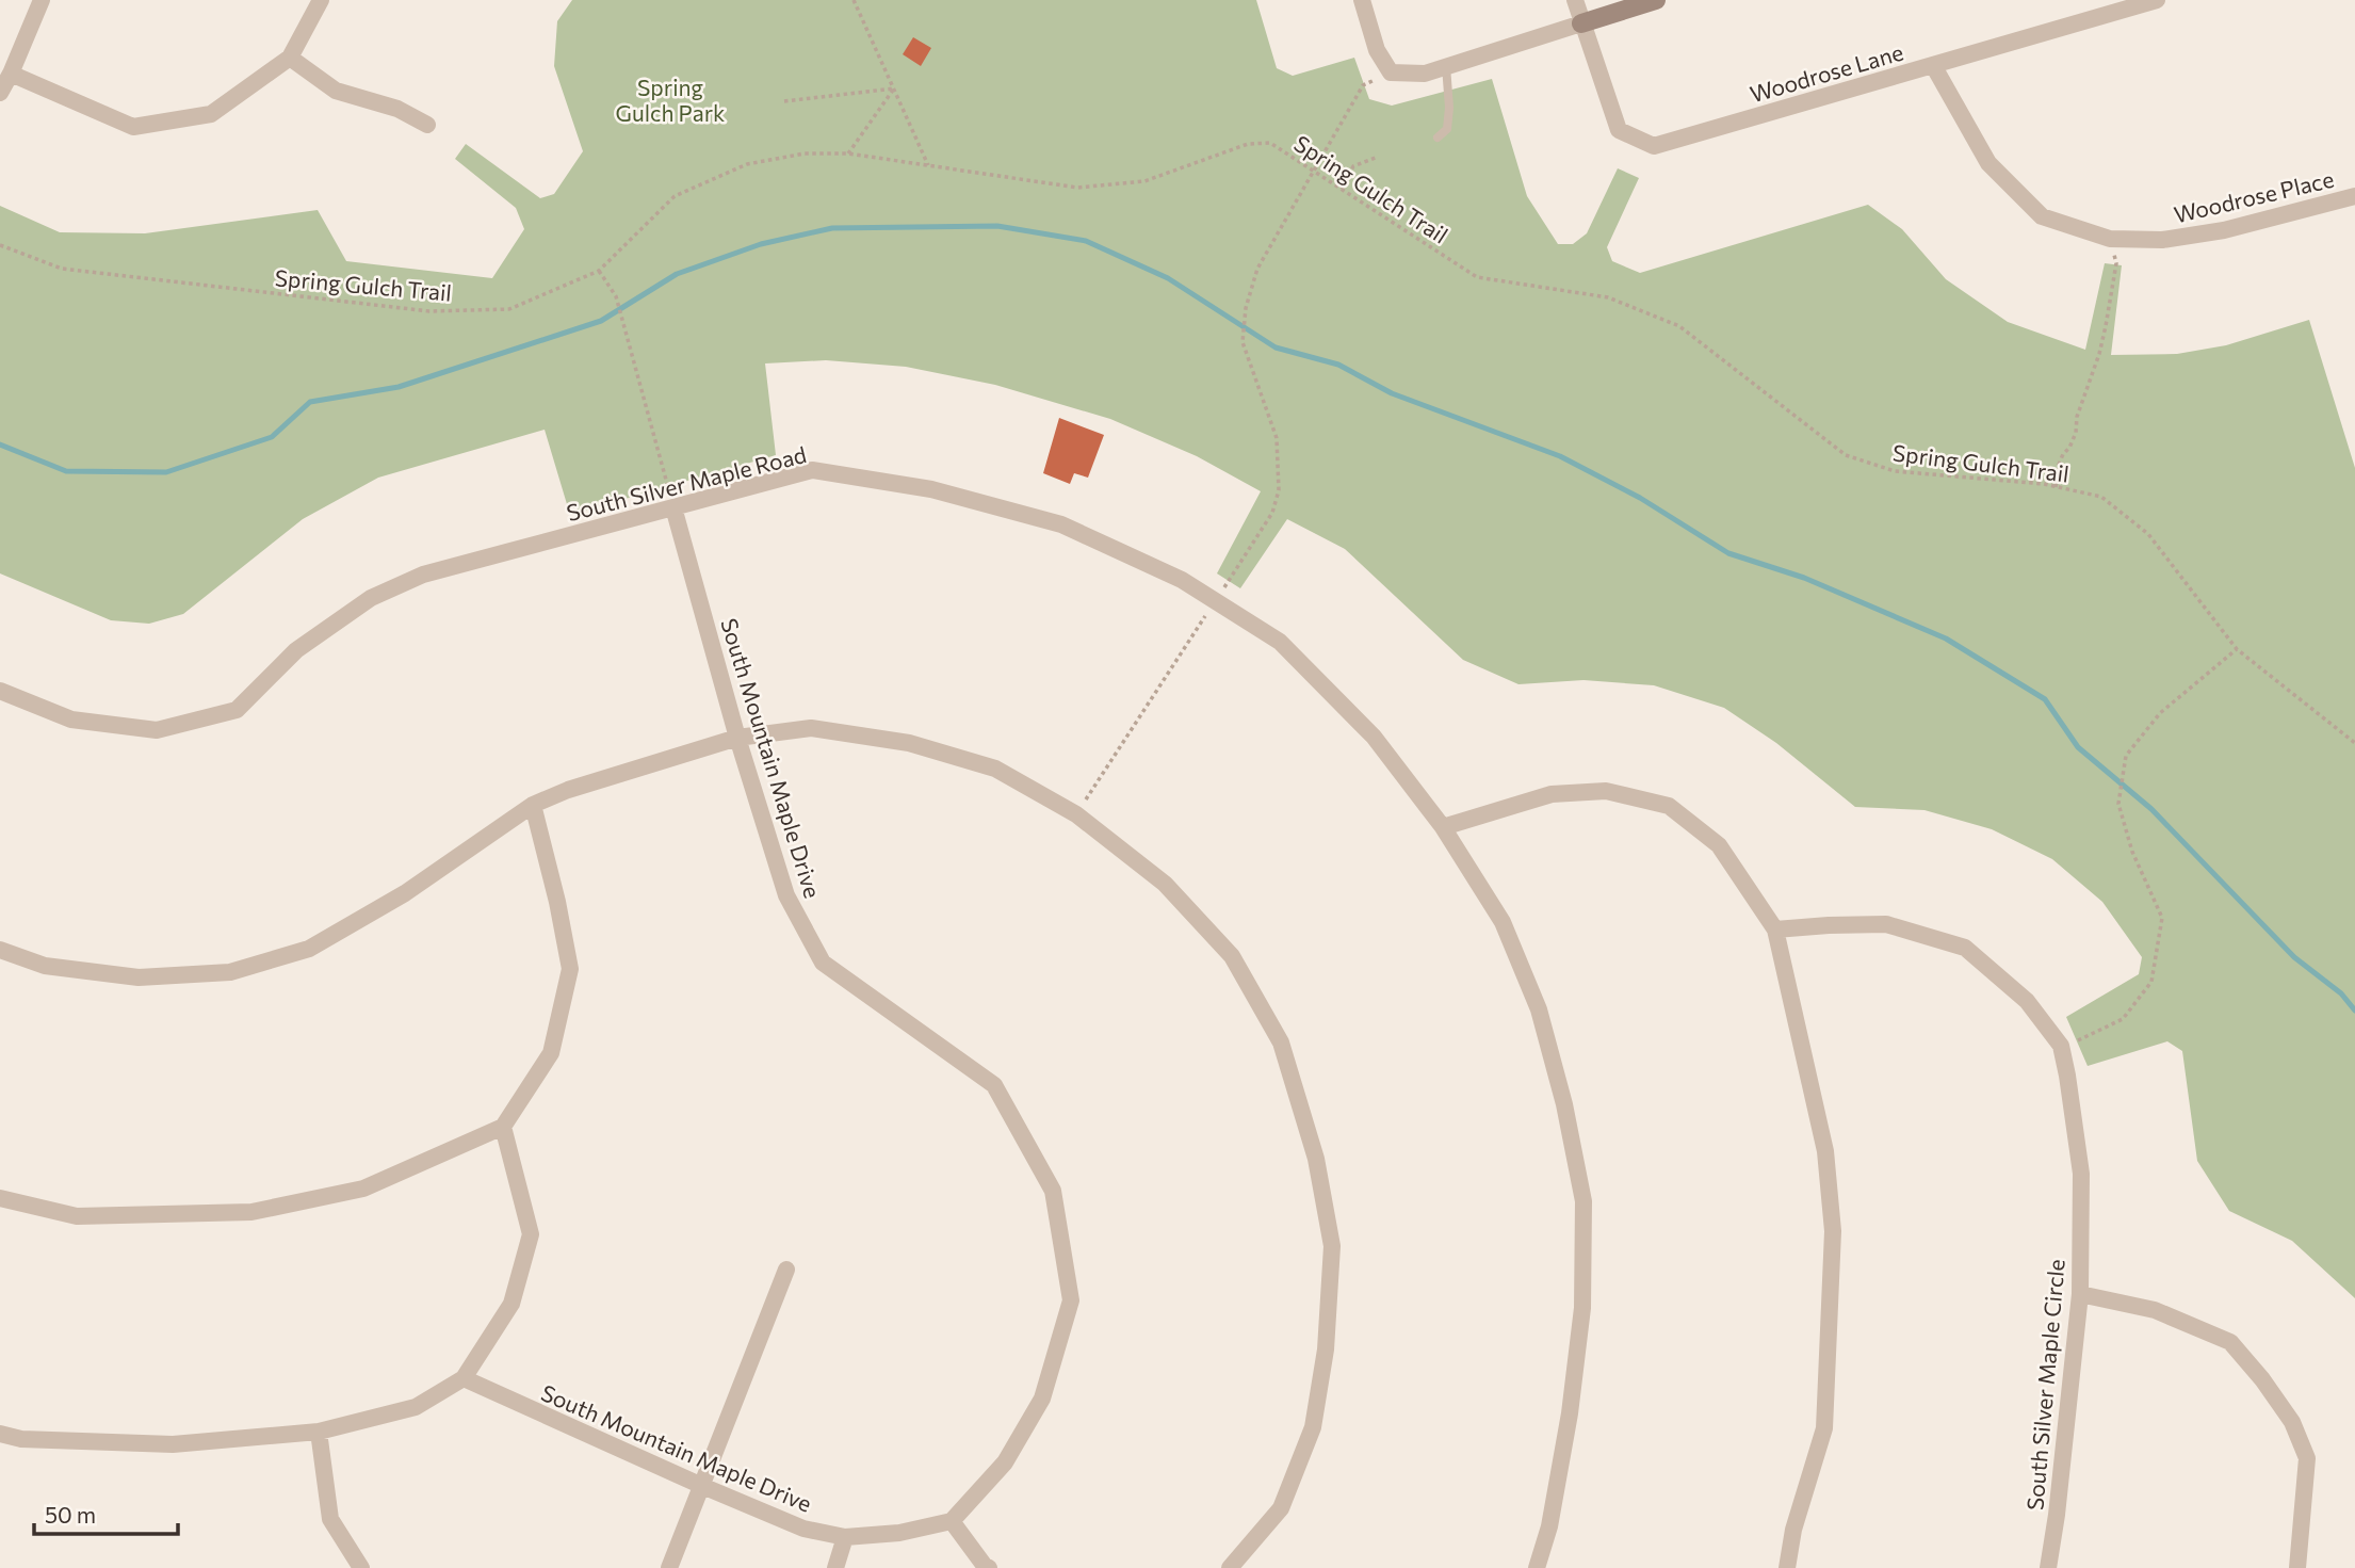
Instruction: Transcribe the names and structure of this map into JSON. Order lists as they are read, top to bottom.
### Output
{
  "streets": {
    "street": [
      "Woodrose Lane",
      "Woodrose Place",
      "South Silver Maple Road",
      "South Mountain Maple Drive",
      "South Silver Maple Circle"
    ],
    "path": ["Spring Gulch Trail"]
  },
  "crossings": [
    ["Woodrose Lane", "Woodrose Place"],
    ["South Silver Maple Road", "South Mountain Maple Drive"]
  ],
  "parks": ["Spring Gulch Park"],
  "scale_bar": "50 m"
}
